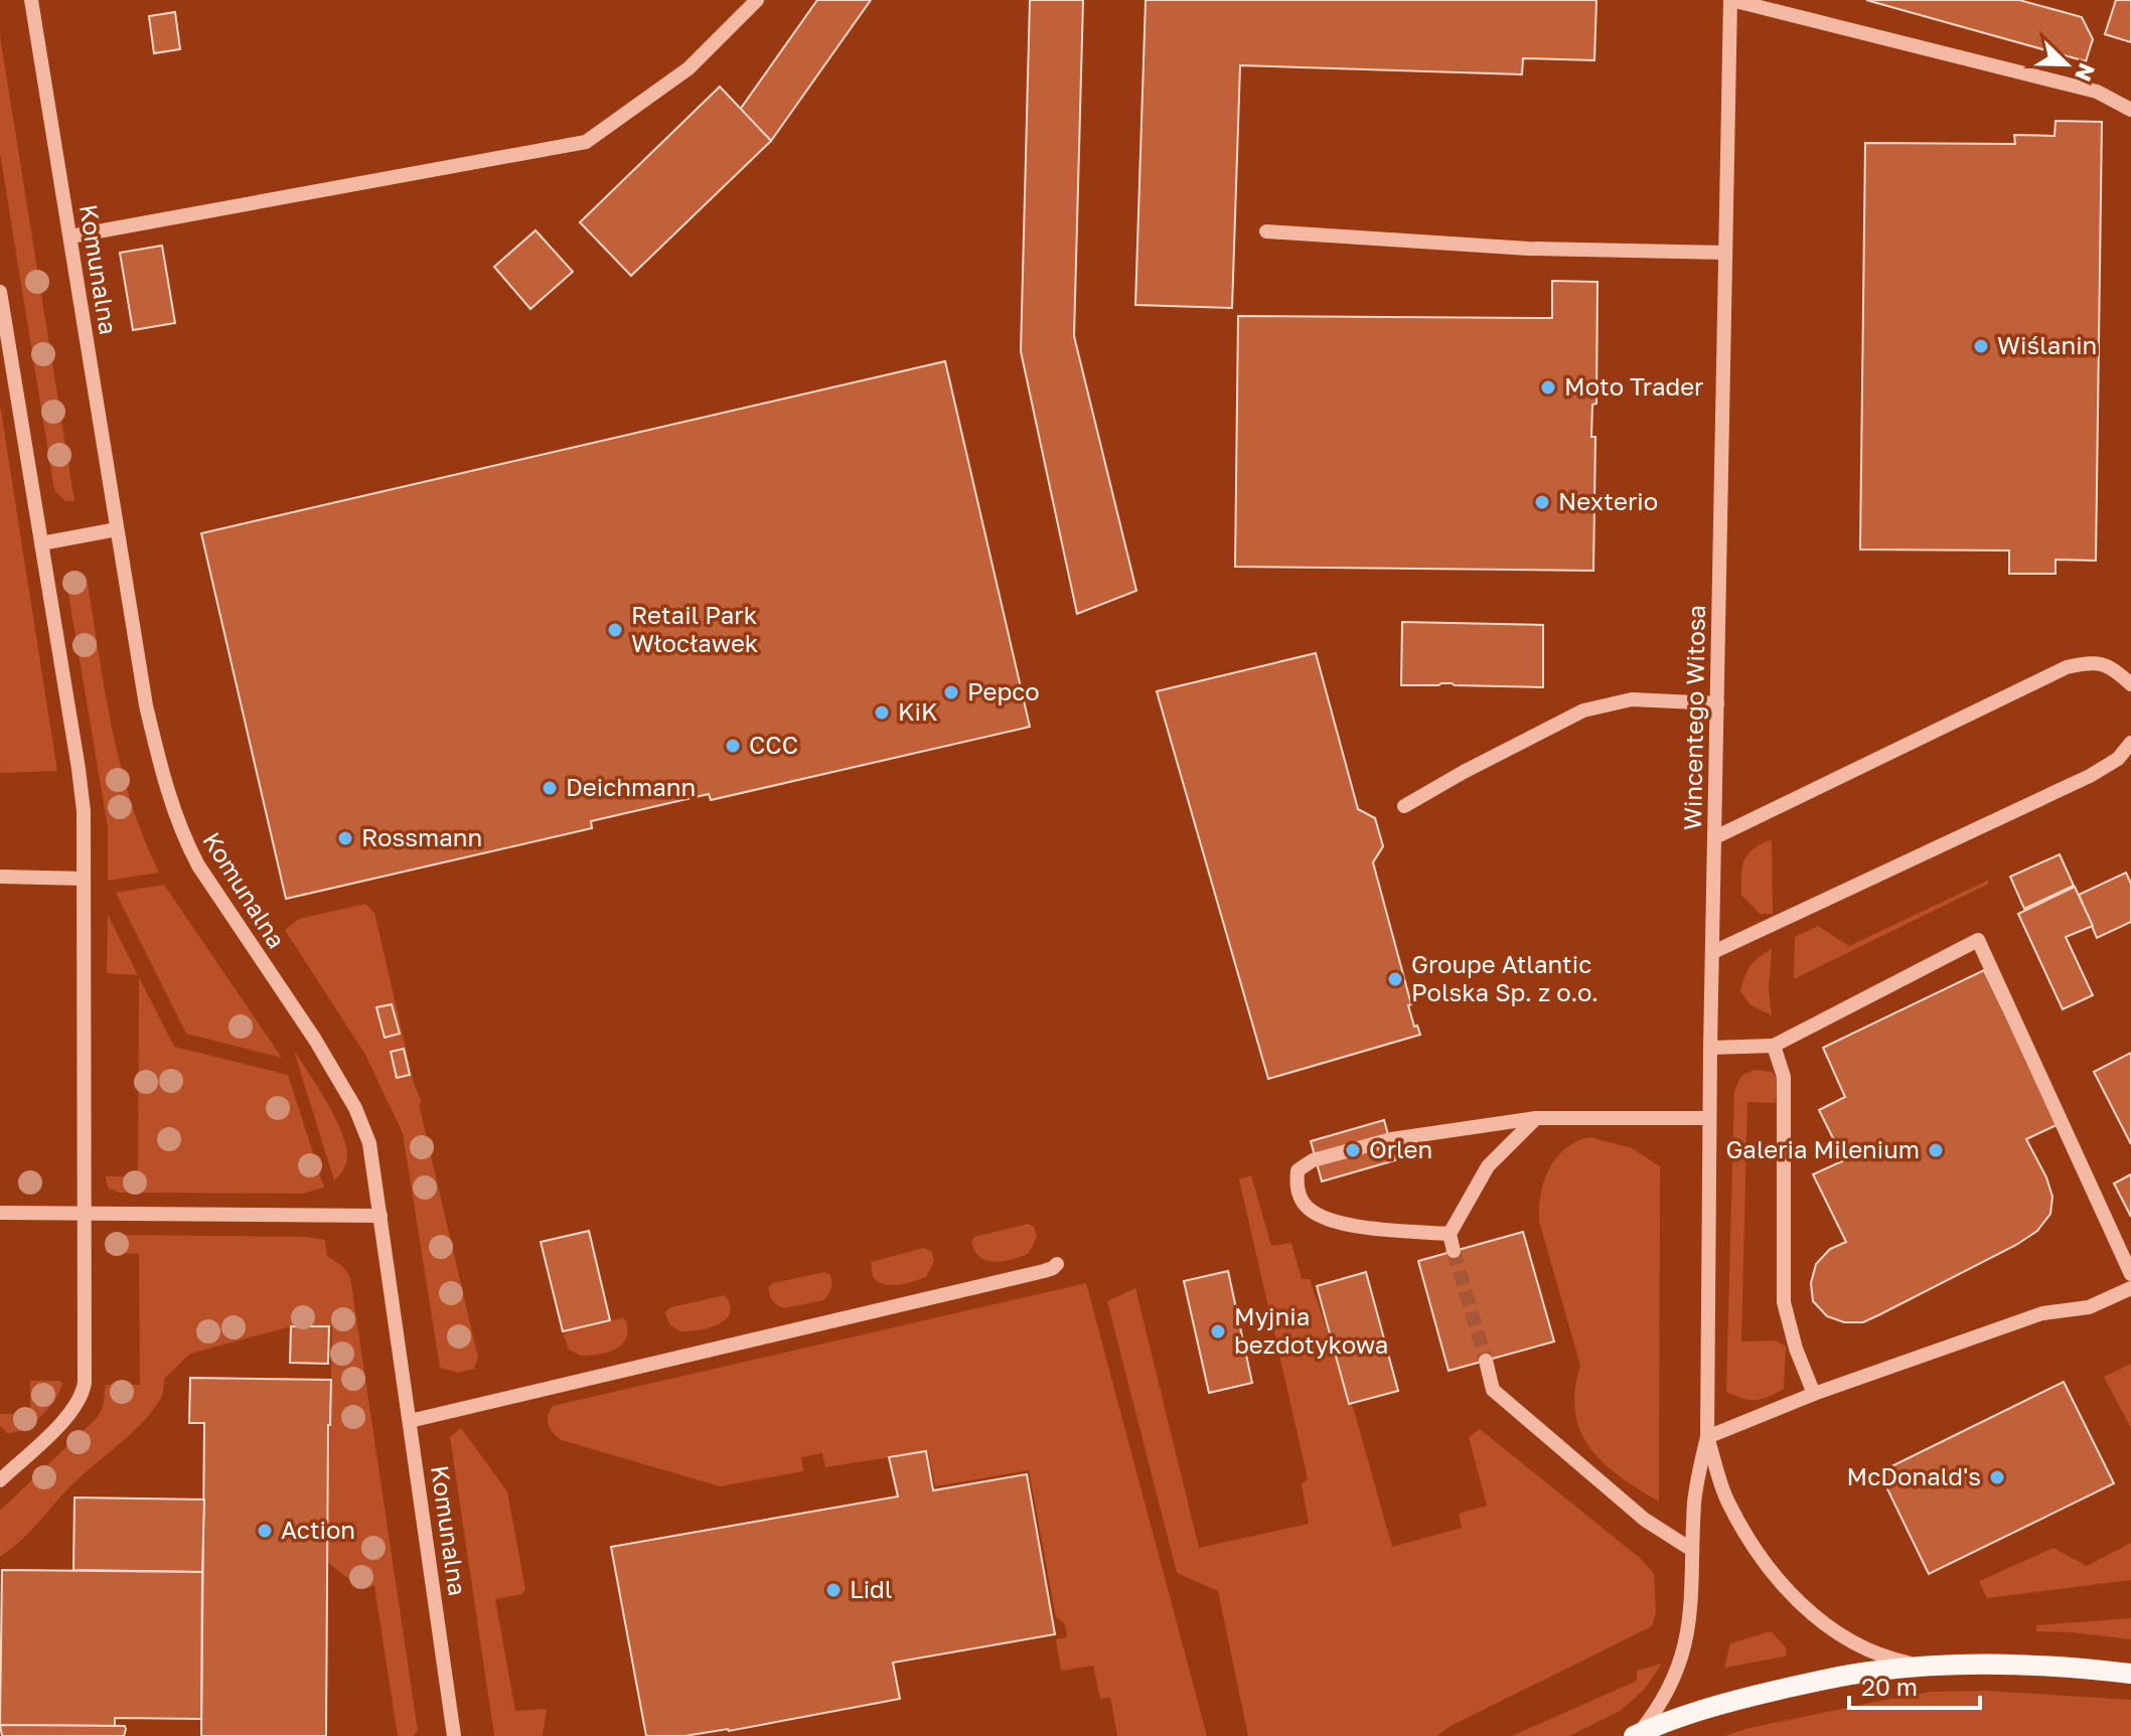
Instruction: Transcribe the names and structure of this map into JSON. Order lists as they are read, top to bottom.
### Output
{
  "streets": {
    "street": ["Komunalna", "Wincentego Witosa"]
  },
  "places": [
    "Wiślanin",
    "Moto Trader",
    "Nexterio",
    "Retail Park Włocławek",
    "Pepco",
    "KiK",
    "CCC",
    "Deichmann",
    "Rossmann",
    "Groupe Atlantic Polska Sp. z o.o.",
    "Orlen",
    "Galeria Milenium",
    "Myjnia bezdotykowa",
    "McDonald's",
    "Action",
    "Lidl"
  ],
  "scale_bar": "20 m",
  "north": "bottom right"
}
